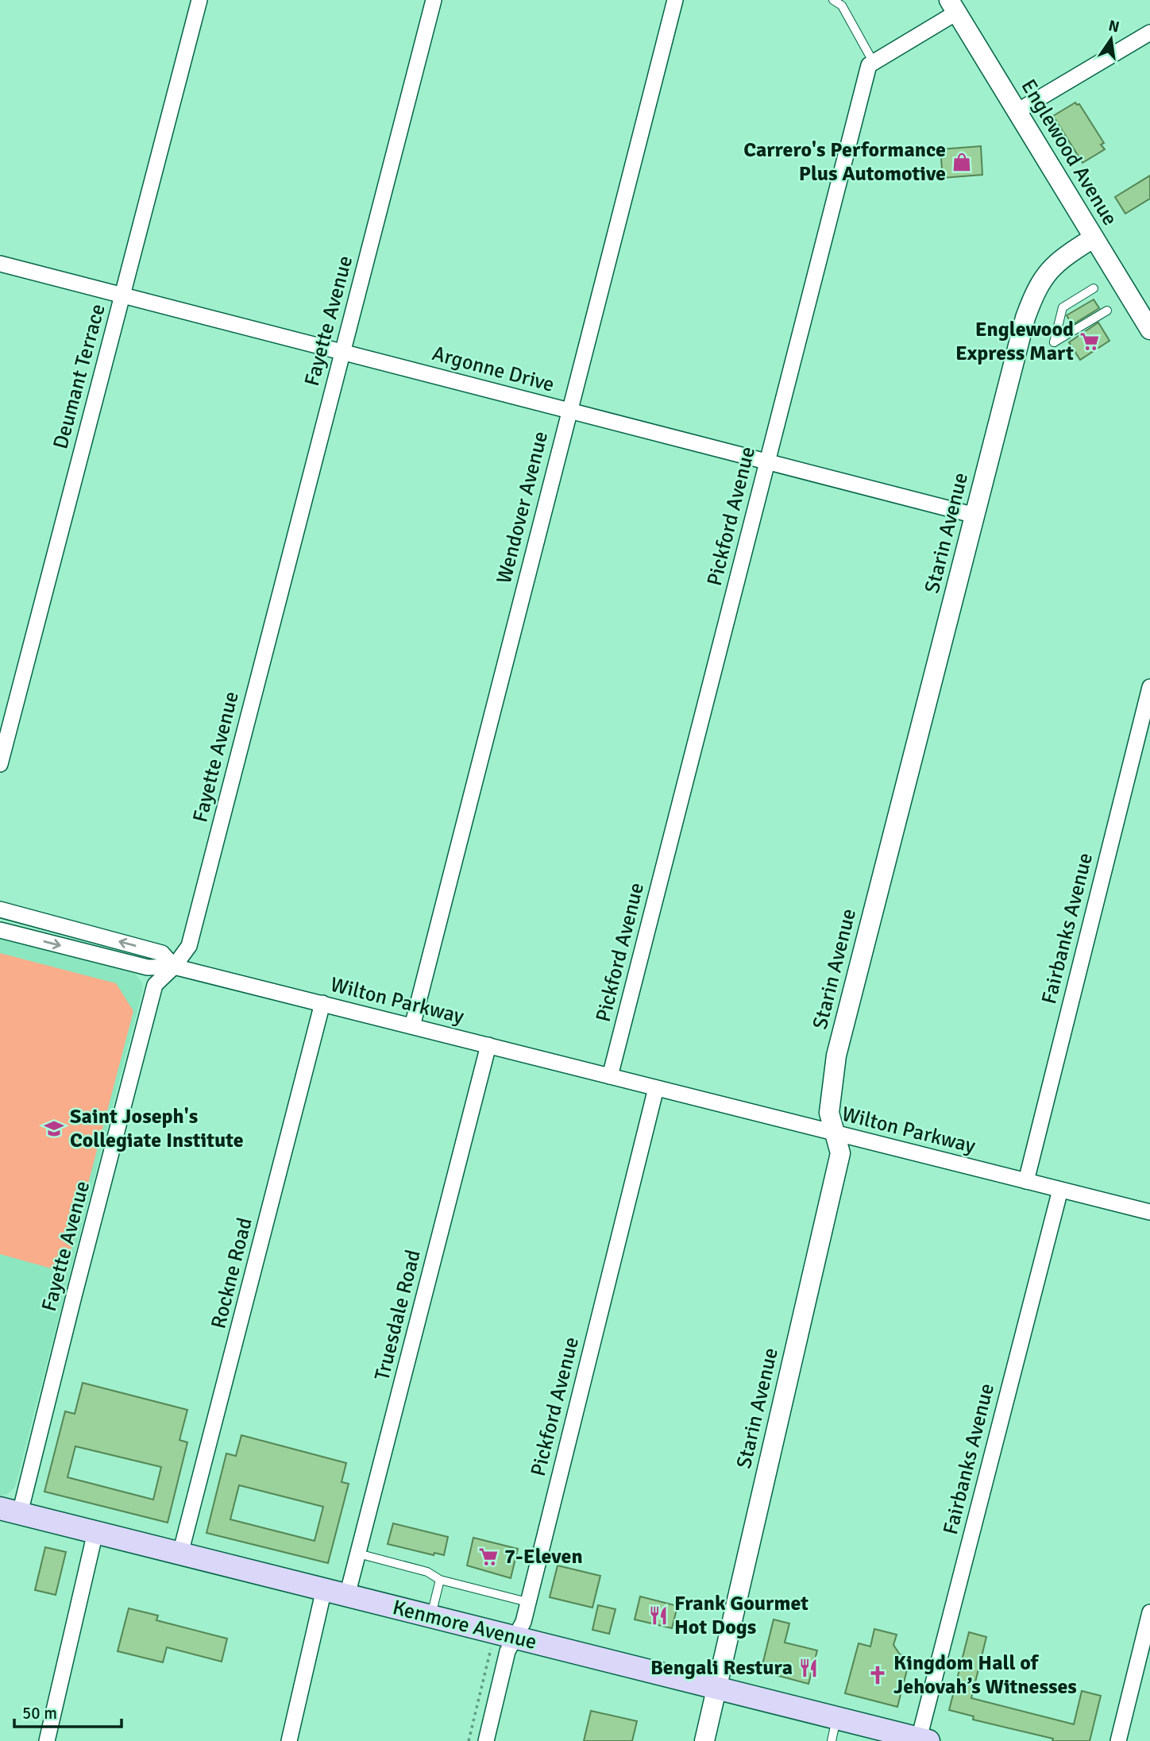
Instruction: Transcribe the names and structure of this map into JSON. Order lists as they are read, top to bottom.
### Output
{
  "streets": {
    "main road": ["Kenmore Avenue"],
    "street": [
      "Englewood Avenue",
      "Fayette Avenue",
      "Argonne Drive",
      "Deumant Terrace",
      "Wendover Avenue",
      "Pickford Avenue",
      "Starin Avenue",
      "Fairbanks Avenue",
      "Wilton Parkway",
      "Rockne Road",
      "Truesdale Road"
    ]
  },
  "crossings": [
    ["Englewood Avenue", "Starin Avenue"],
    ["Fayette Avenue", "Argonne Drive"],
    ["Fayette Avenue", "Wilton Parkway"],
    ["Fayette Avenue", "Kenmore Avenue"],
    ["Argonne Drive", "Deumant Terrace"],
    ["Argonne Drive", "Wendover Avenue"],
    ["Argonne Drive", "Pickford Avenue"],
    ["Argonne Drive", "Starin Avenue"],
    ["Wendover Avenue", "Wilton Parkway"],
    ["Pickford Avenue", "Wilton Parkway"],
    ["Pickford Avenue", "Kenmore Avenue"],
    ["Starin Avenue", "Wilton Parkway"],
    ["Starin Avenue", "Kenmore Avenue"],
    ["Fairbanks Avenue", "Wilton Parkway"],
    ["Fairbanks Avenue", "Kenmore Avenue"],
    ["Wilton Parkway", "Rockne Road"],
    ["Wilton Parkway", "Truesdale Road"],
    ["Rockne Road", "Kenmore Avenue"],
    ["Truesdale Road", "Kenmore Avenue"]
  ],
  "places": {
    "shop": ["Carrero's Performance Plus Automotive"],
    "supermarket": ["Englewood Express Mart", "7-Eleven"],
    "school or university": ["Saint Joseph's Collegiate Institute"],
    "restaurant": ["Frank Gourmet Hot Dogs", "Bengali Restura"],
    "church": ["Kingdom Hall of Jehovah’s Witnesses"]
  },
  "scale_bar": "50 m",
  "north": "top"
}
